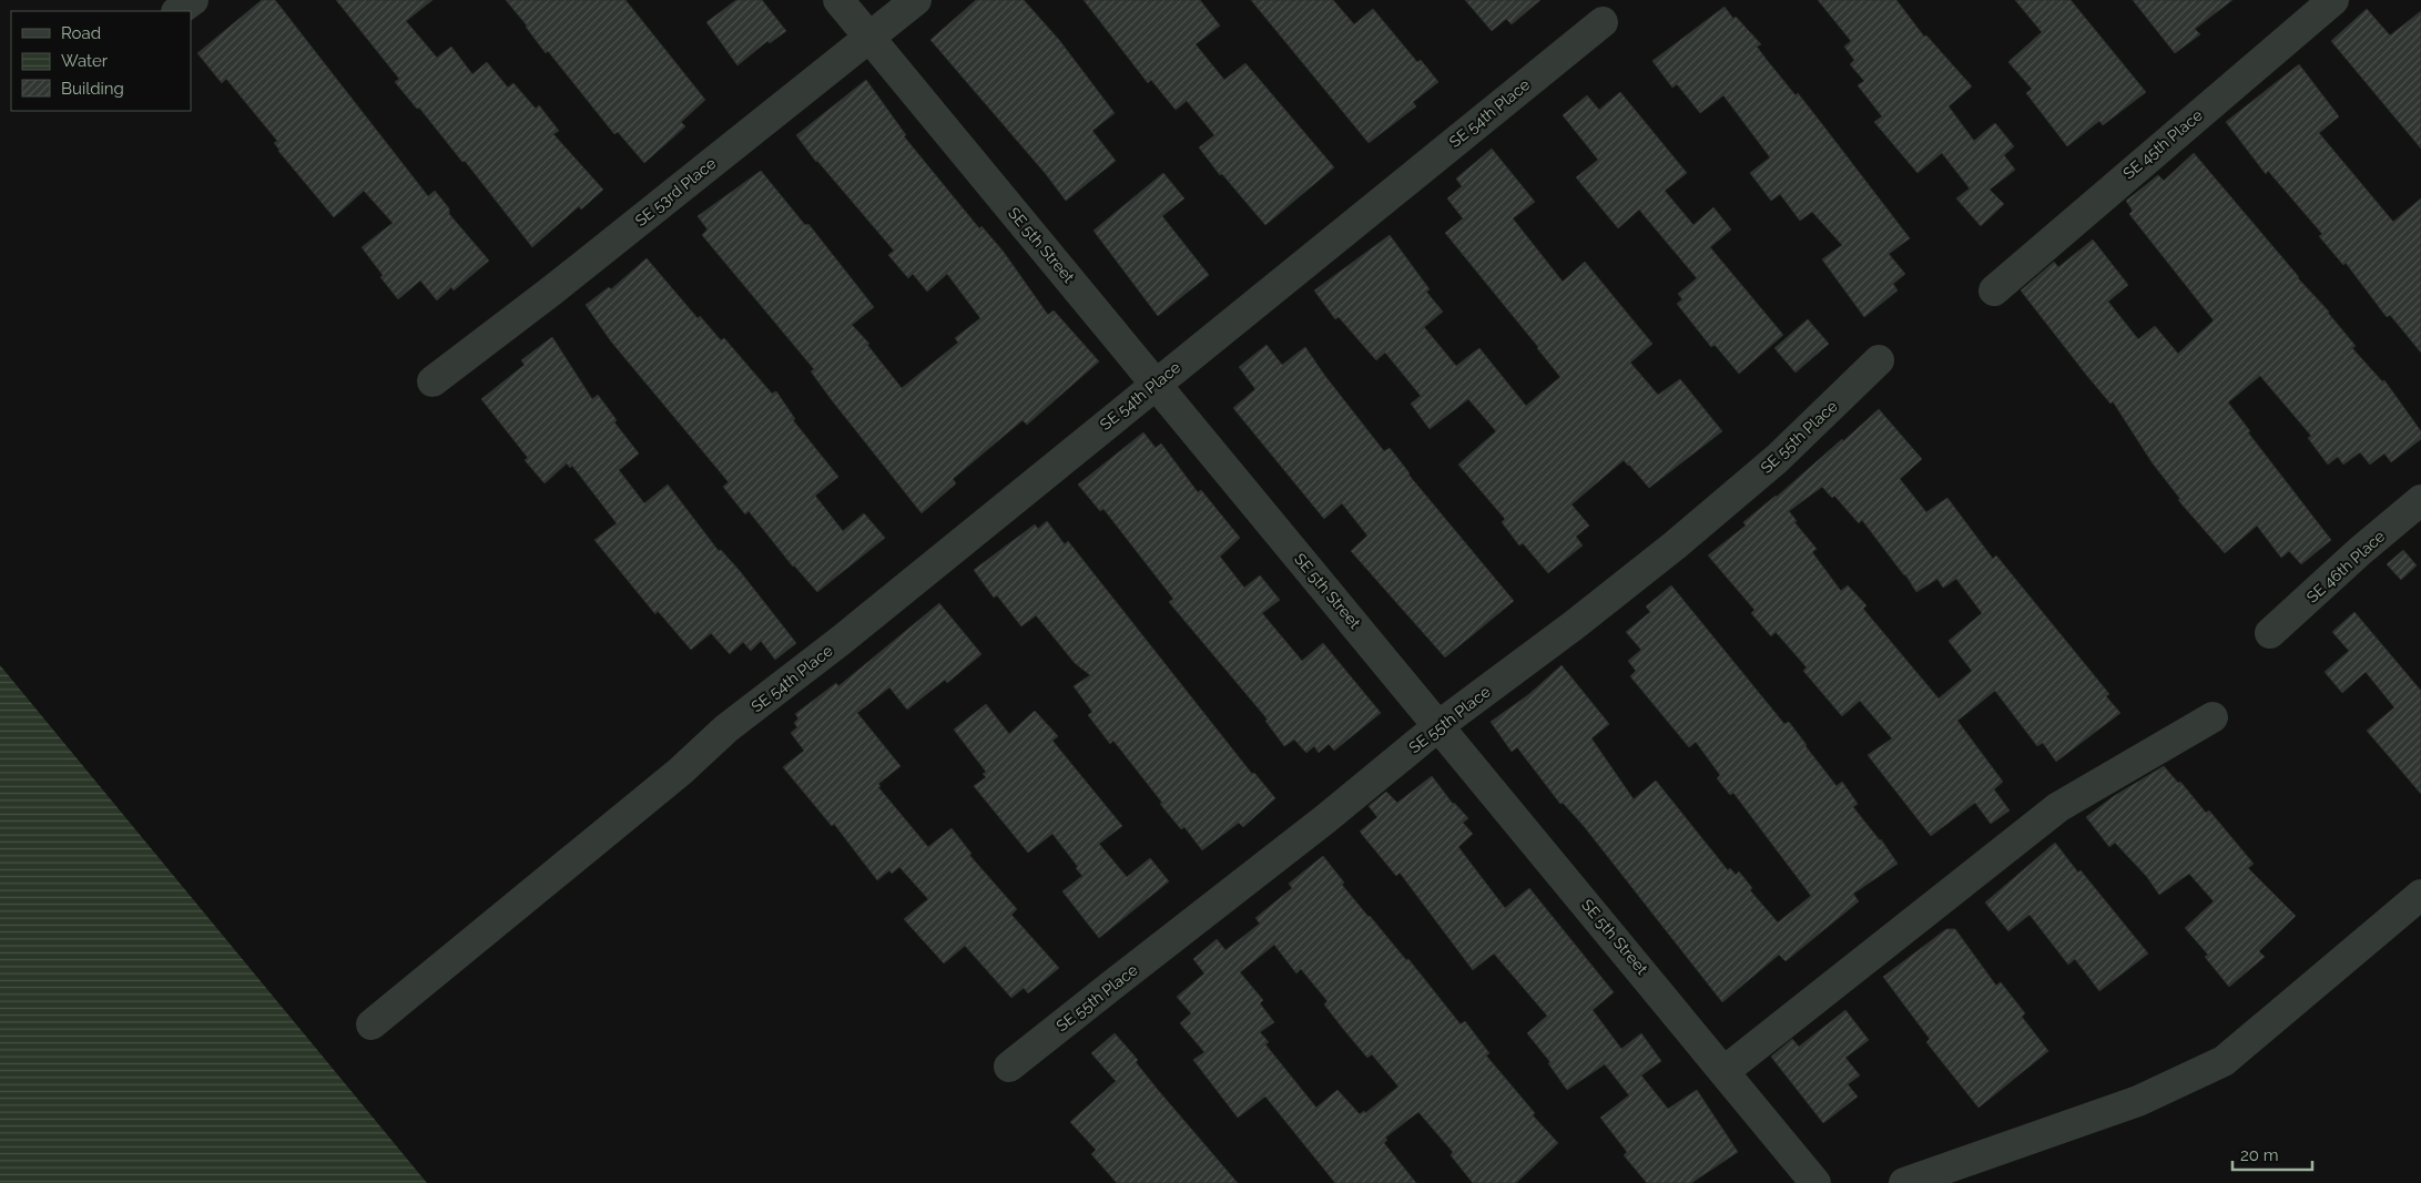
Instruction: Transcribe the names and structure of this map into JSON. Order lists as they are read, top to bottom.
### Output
{
  "streets": {
    "street": [
      "SE 54th Place",
      "SE 45th Place",
      "SE 53rd Place",
      "SE 5th Street",
      "SE 55th Place",
      "SE 46th Place"
    ]
  },
  "crossings": [
    ["SE 54th Place", "SE 5th Street"],
    ["SE 53rd Place", "SE 5th Street"],
    ["SE 5th Street", "SE 55th Place"]
  ],
  "legend": ["Road", "Water", "Building"],
  "scale_bar": "20 m"
}
